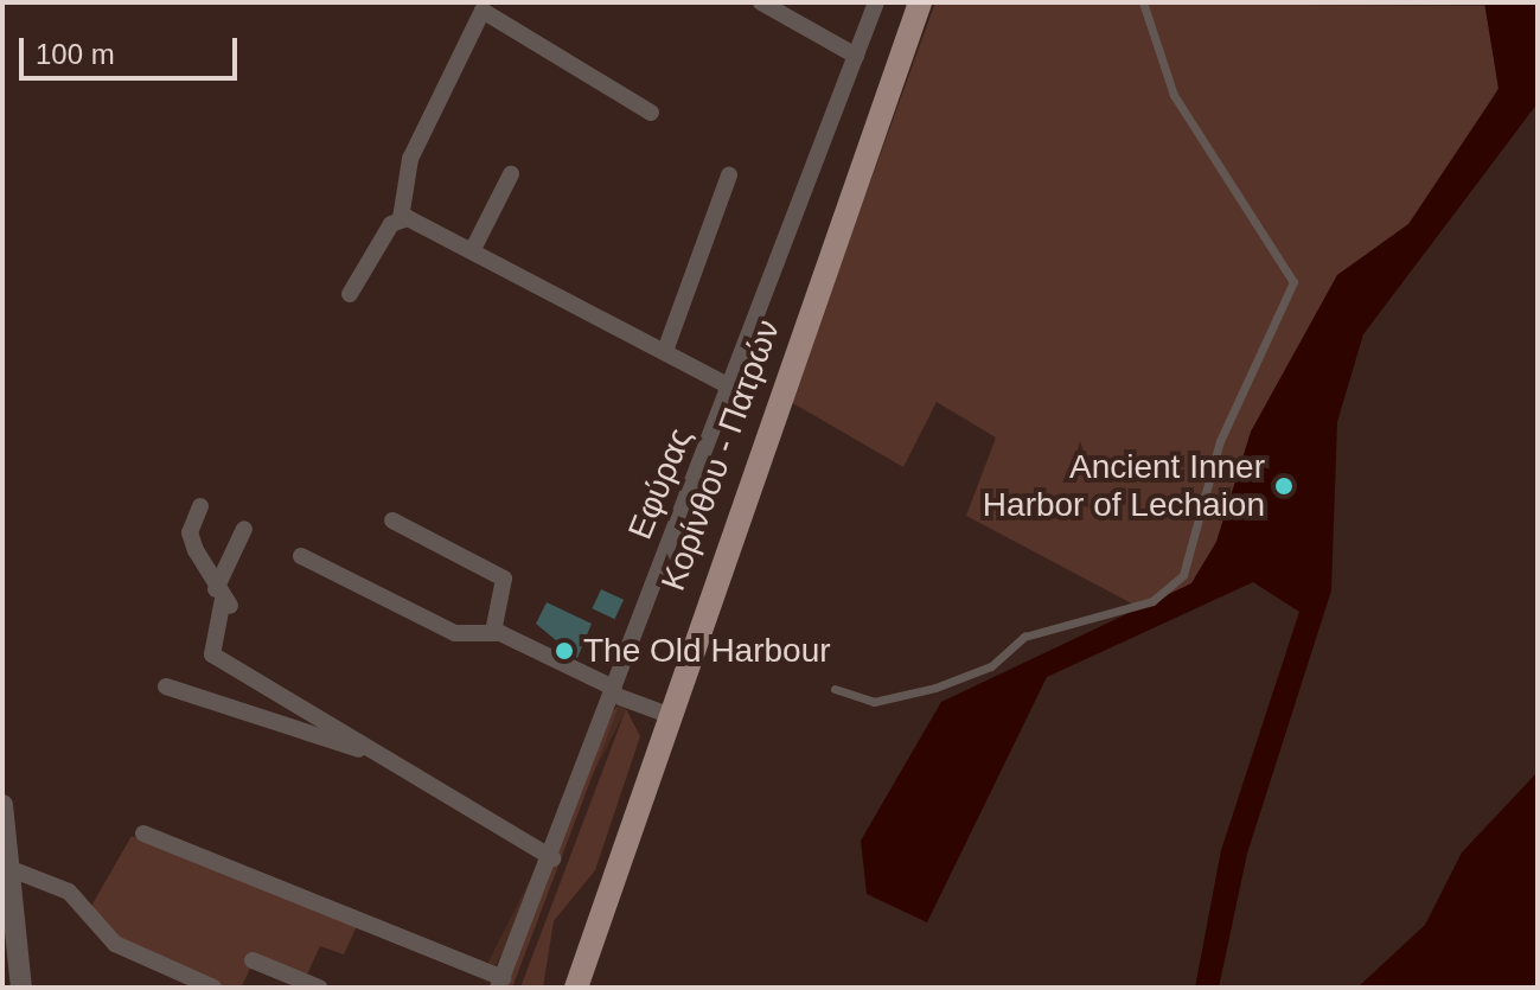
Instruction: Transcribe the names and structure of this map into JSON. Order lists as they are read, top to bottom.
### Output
{
  "streets": {
    "main road": ["Κορίνθου - Πατρών"],
    "street": ["Εφύρας"]
  },
  "places": ["Ancient Inner Harbor of Lechaion", "The Old Harbour"],
  "scale_bar": "100 m"
}
